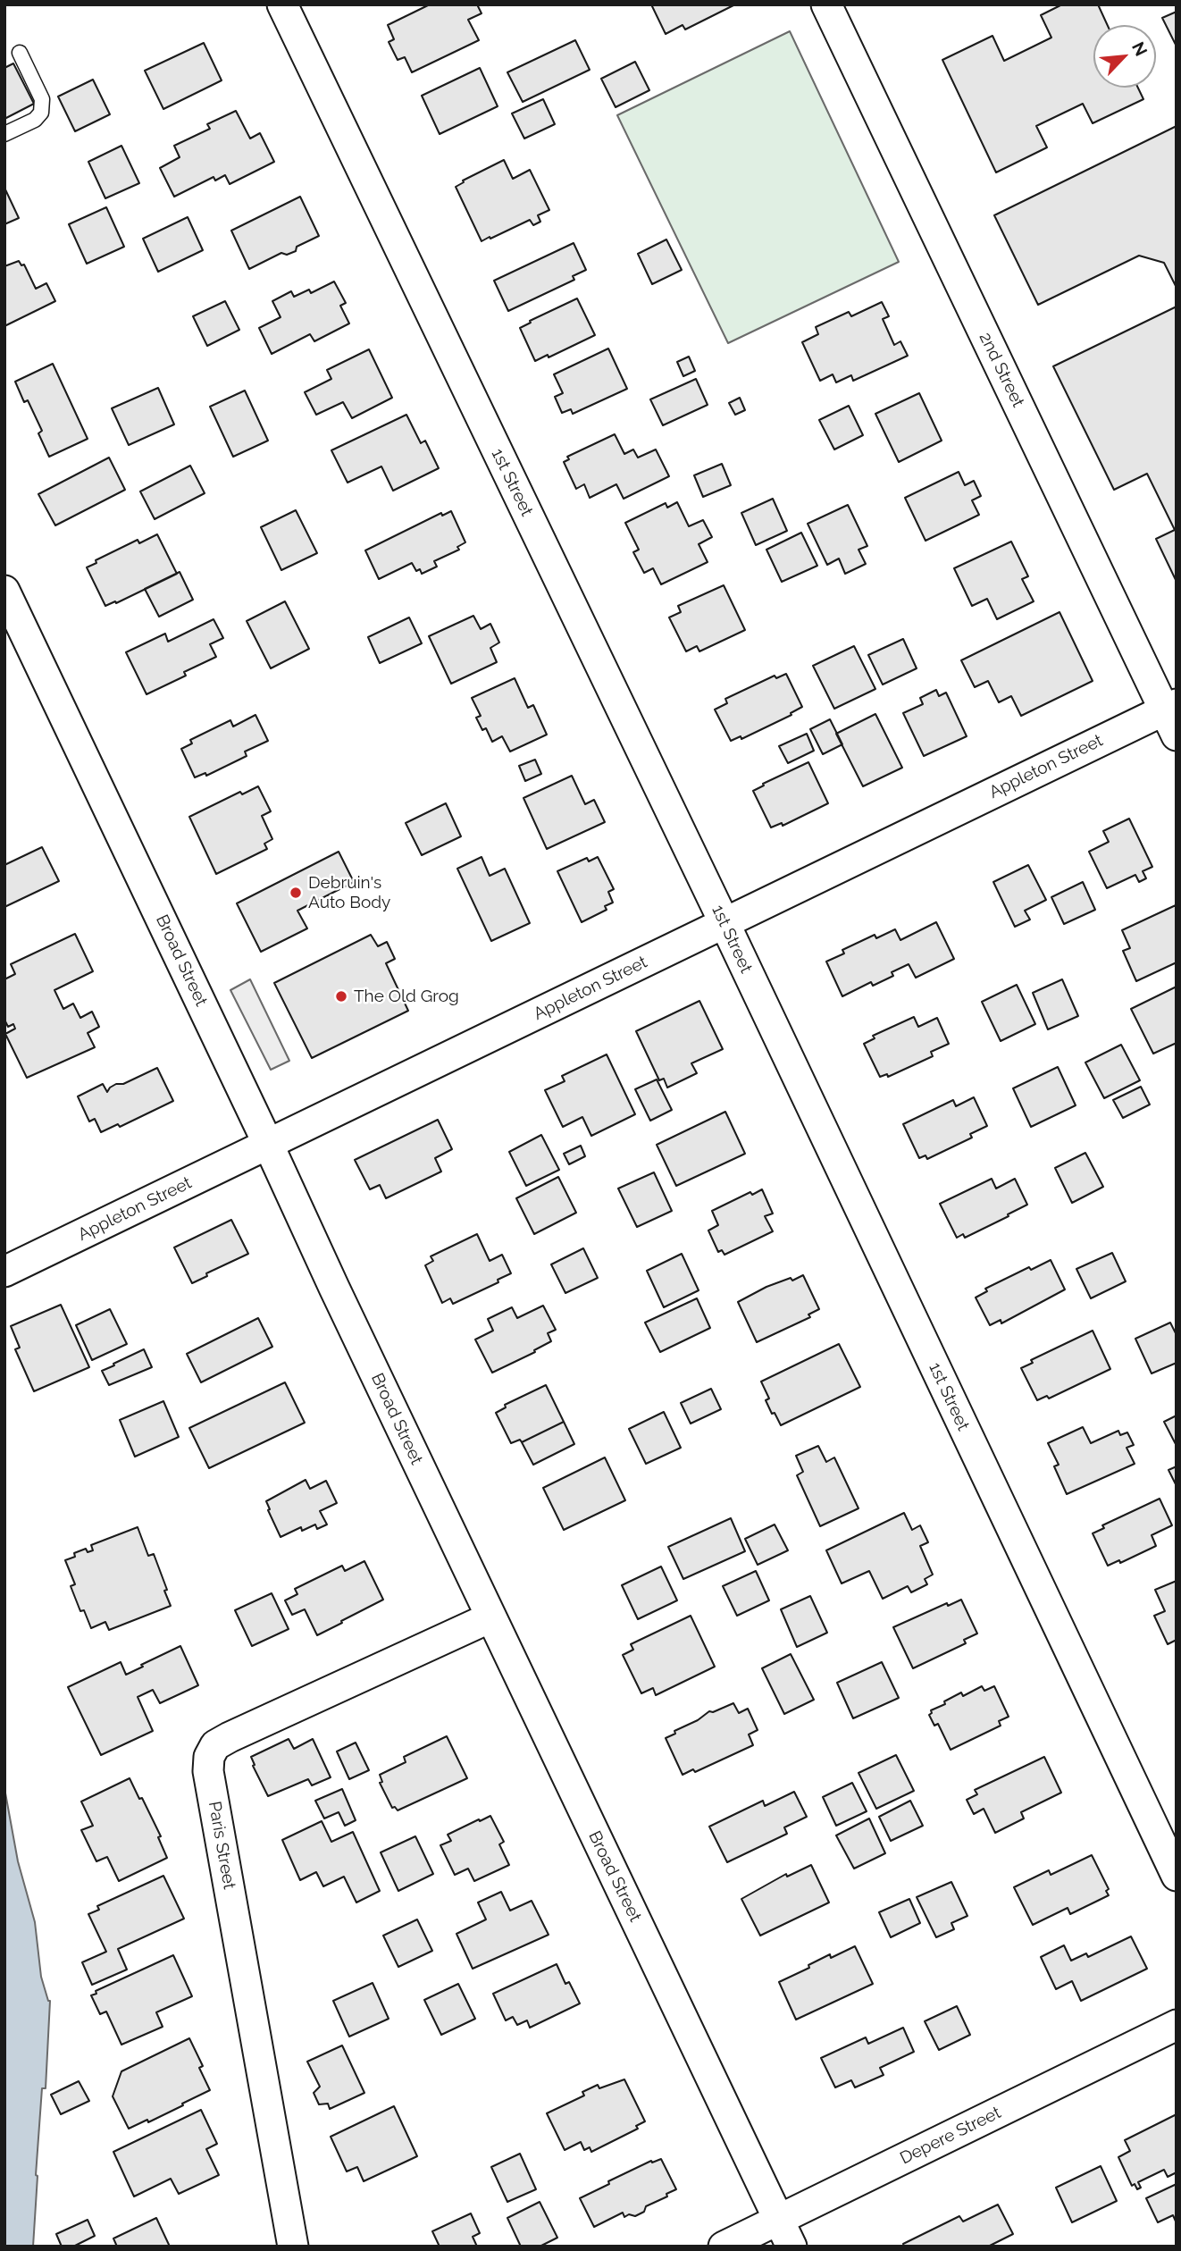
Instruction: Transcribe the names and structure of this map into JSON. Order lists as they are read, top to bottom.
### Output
{
  "streets": {
    "street": [
      "2nd Street",
      "1st Street",
      "Appleton Street",
      "Broad Street",
      "Paris Street",
      "Depere Street"
    ]
  },
  "crossings": [
    ["2nd Street", "Appleton Street"],
    ["1st Street", "Appleton Street"],
    ["Appleton Street", "Broad Street"],
    ["Broad Street", "Paris Street"],
    ["Broad Street", "Depere Street"]
  ],
  "places": ["Debruin's Auto Body", "The Old Grog"],
  "north": "top right"
}
